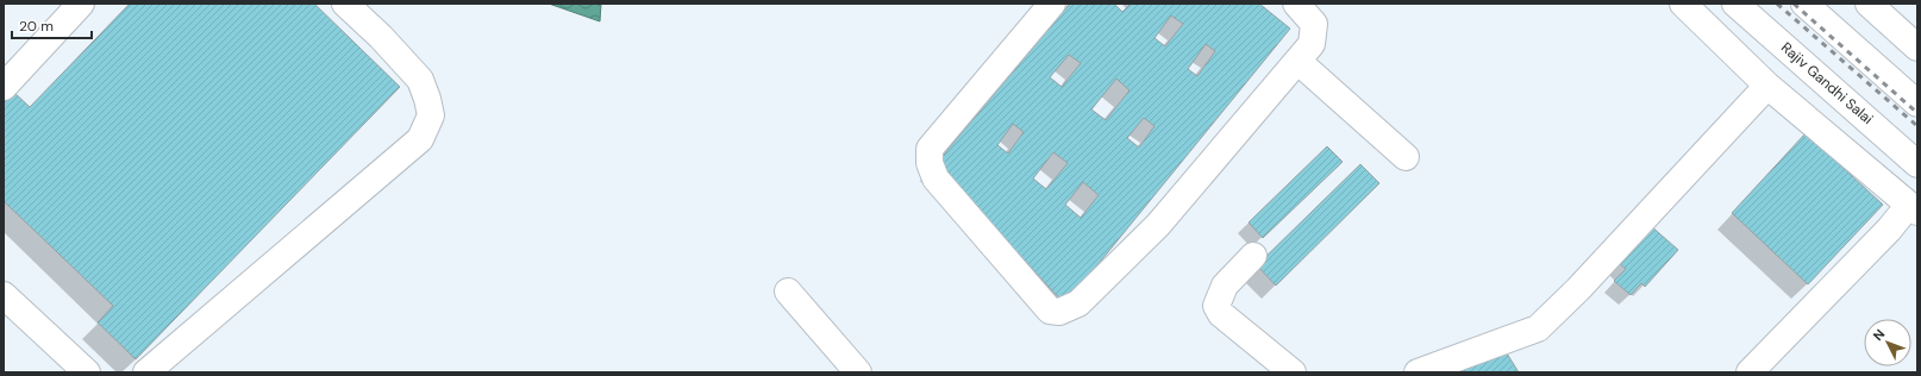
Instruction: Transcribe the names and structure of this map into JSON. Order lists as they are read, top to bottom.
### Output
{
  "streets": {
    "street": ["Rajiv Gandhi Salai"]
  },
  "scale_bar": "20 m",
  "north": "top left"
}
